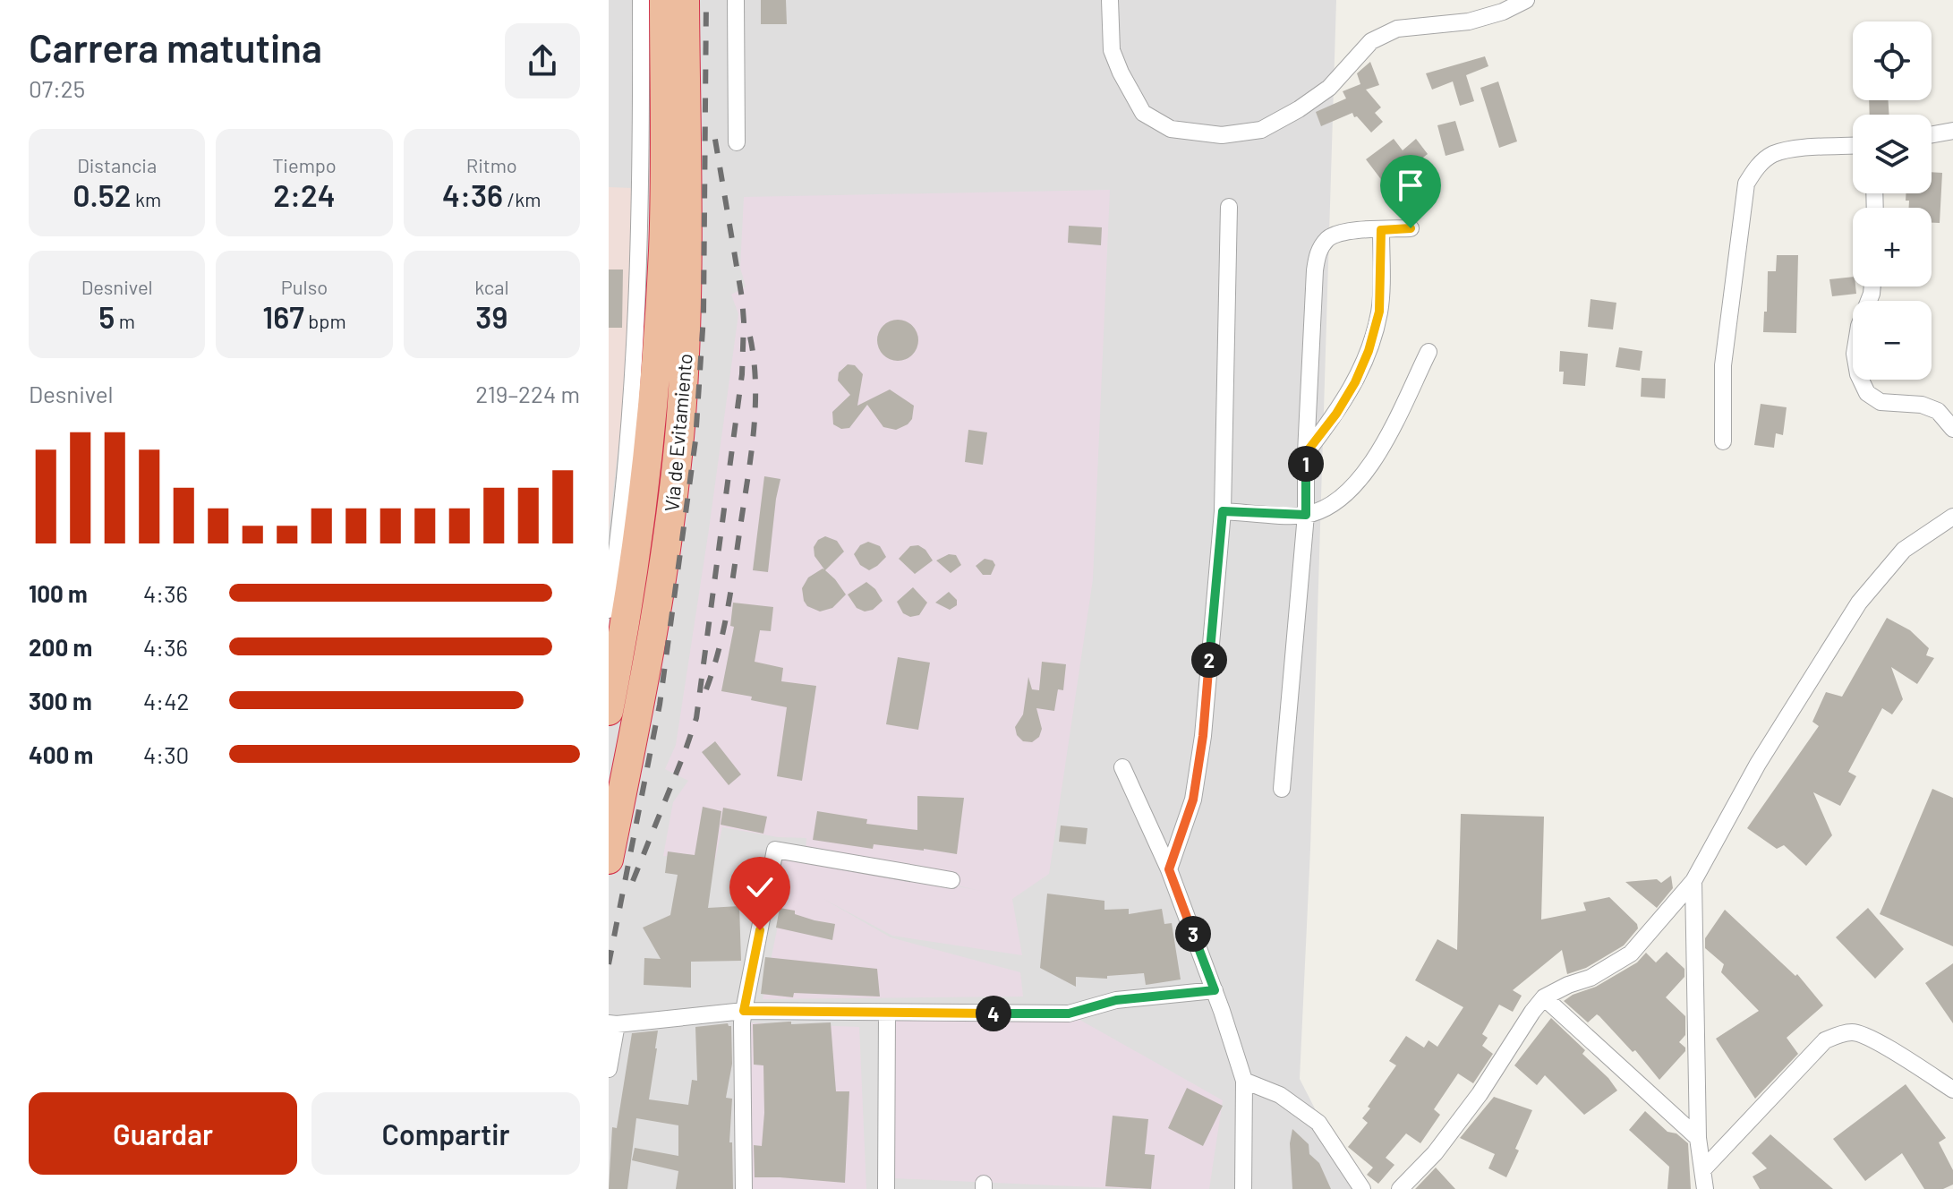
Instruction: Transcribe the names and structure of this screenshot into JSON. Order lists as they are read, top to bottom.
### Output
{
  "streets": {
    "highway": ["Vía de Evitamiento"]
  },
  "page": {
    "heading": ["Carrera matutina", "07:25"],
    "map_buttons": ["+", "−"],
    "stats": [
      ["Distancia", "0.52 km"],
      ["Tiempo", "2:24"],
      ["Ritmo", "4:36 /km"],
      ["Desnivel", "5 m"],
      ["Pulso", "167 bpm"],
      ["kcal", "39"]
    ],
    "chart": ["Desnivel", "219–224 m"],
    "pins": [
      "1",
      "2",
      "3",
      "4"
    ],
    "list": [
      {
        "name": "100 m",
        "note": "4:36"
      },
      {
        "name": "200 m",
        "note": "4:36"
      },
      {
        "name": "300 m",
        "note": "4:42"
      },
      {
        "name": "400 m",
        "note": "4:30"
      }
    ],
    "buttons": ["Guardar", "Compartir"]
  }
}
